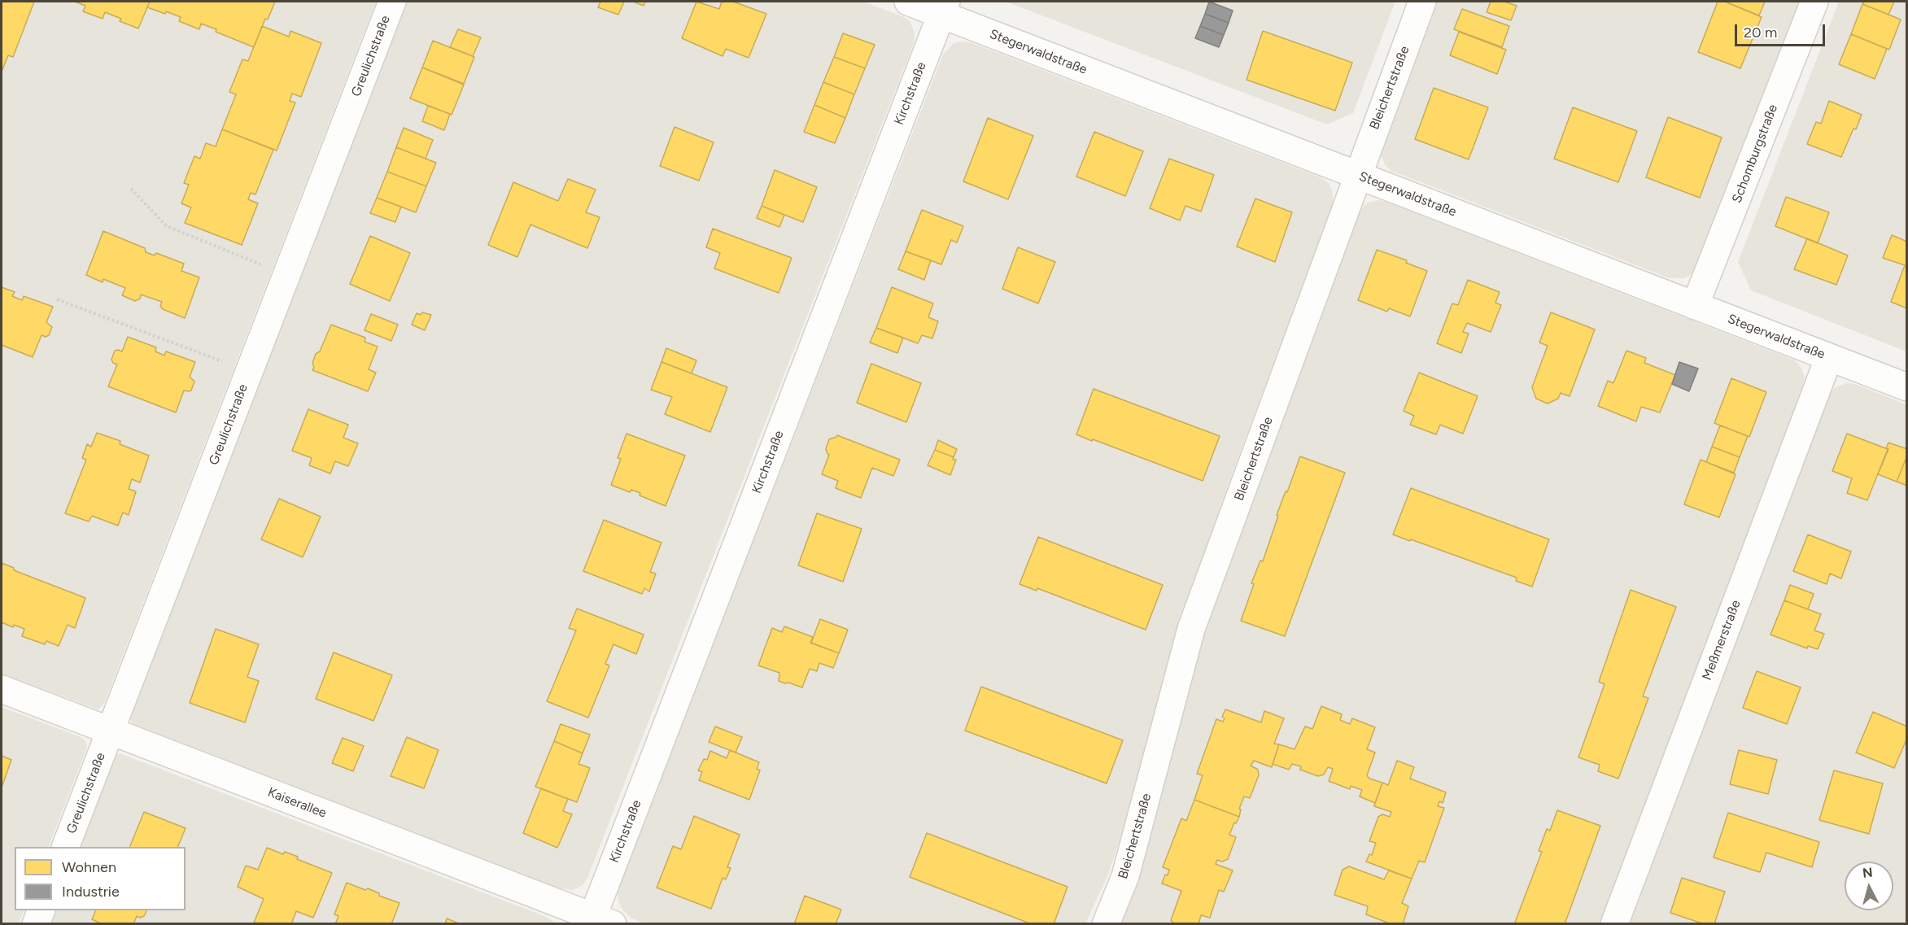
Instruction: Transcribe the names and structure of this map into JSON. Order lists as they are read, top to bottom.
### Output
{
  "streets": {
    "street": [
      "Stegerwaldstraße",
      "Greulichstraße",
      "Bleichertstraße",
      "Kirchstraße",
      "Schomburgstraße",
      "Meßmerstraße",
      "Kaiserallee"
    ]
  },
  "crossings": [
    ["Stegerwaldstraße", "Bleichertstraße"],
    ["Stegerwaldstraße", "Kirchstraße"],
    ["Stegerwaldstraße", "Schomburgstraße"],
    ["Stegerwaldstraße", "Meßmerstraße"],
    ["Greulichstraße", "Kaiserallee"],
    ["Kirchstraße", "Kaiserallee"]
  ],
  "legend": ["Wohnen", "Industrie"],
  "scale_bar": "20 m",
  "north": "top"
}
